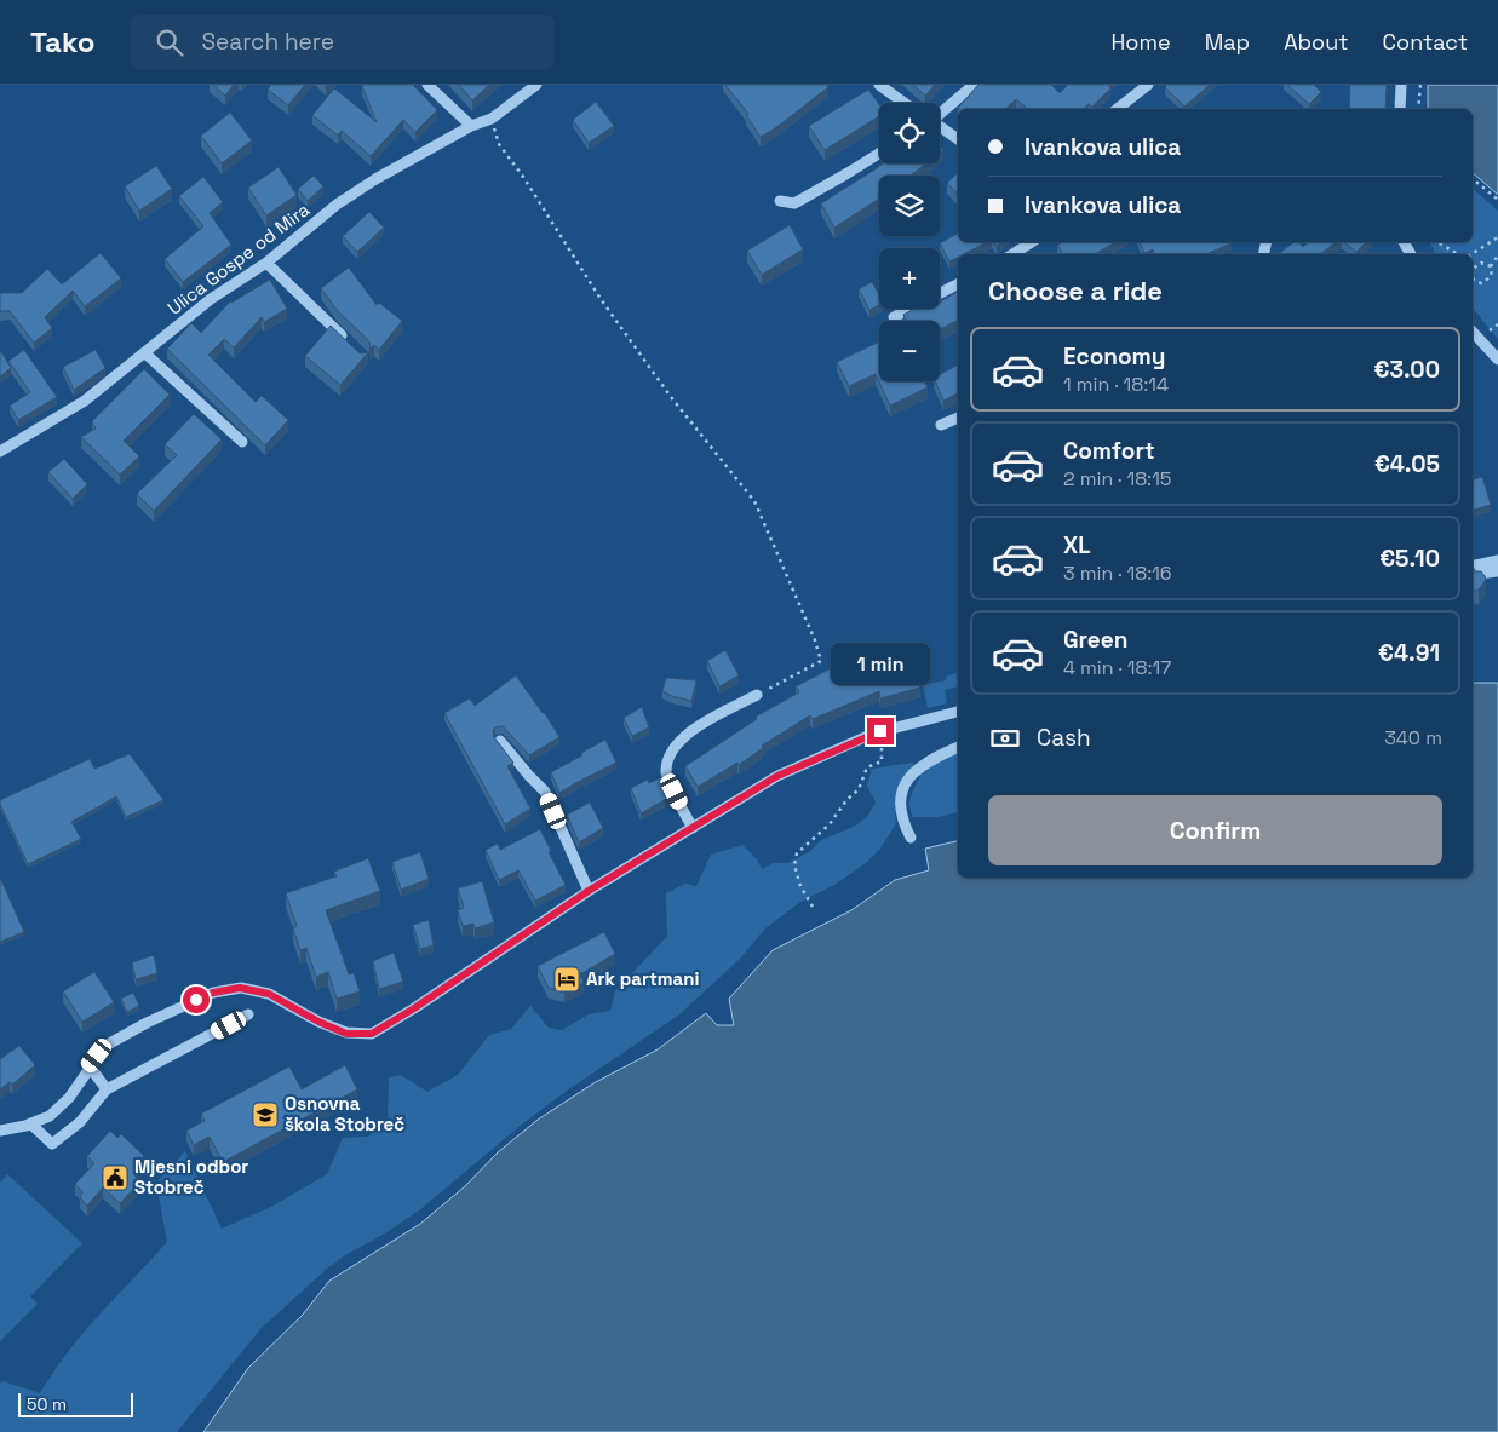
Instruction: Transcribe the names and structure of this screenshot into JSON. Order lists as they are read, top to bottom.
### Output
{
  "streets": {
    "street": ["Ulica Gospe od Mira"]
  },
  "places": {
    "hotel": ["Ark partmani"],
    "school or university": ["Osnovna škola Stobreč"],
    "public building": ["Mjesni odbor Stobreč"]
  },
  "scale_bar": "50 m",
  "page": {
    "header": "Tako",
    "search": "Search here",
    "nav": [
      "Home",
      "Map",
      "About",
      "Contact"
    ],
    "map_buttons": ["+", "−"],
    "banner": ["Ivankova ulica", "Ivankova ulica"],
    "heading": "Choose a ride",
    "list": [
      {
        "name": "Economy",
        "note": "1 min · 18:14",
        "value": "€3.00"
      },
      {
        "name": "Comfort",
        "note": "2 min · 18:15",
        "value": "€4.05"
      },
      {
        "name": "XL",
        "note": "3 min · 18:16",
        "value": "€5.10"
      },
      {
        "name": "Green",
        "note": "4 min · 18:17",
        "value": "€4.91"
      }
    ],
    "bubble": "1 min",
    "pay": ["Cash", "340 m"],
    "buttons": "Confirm",
    "scale": "50 m"
  }
}
